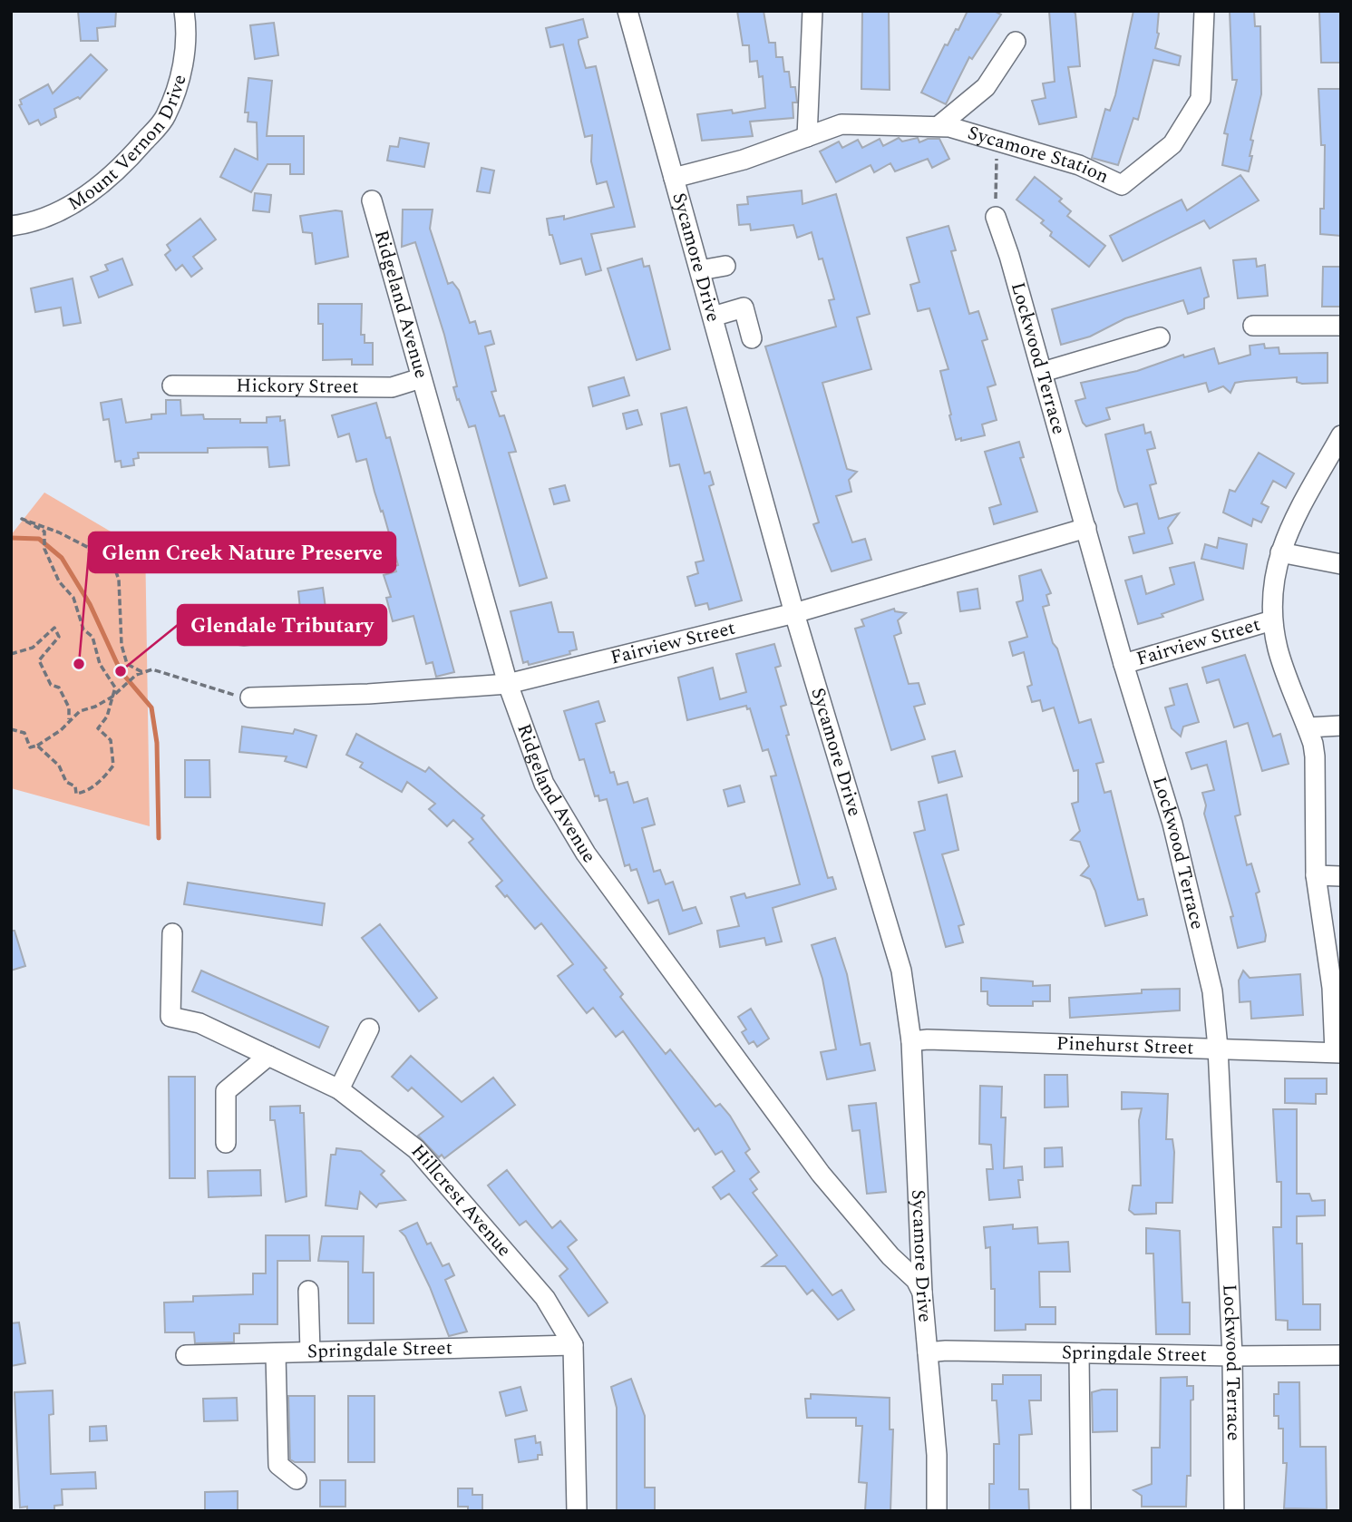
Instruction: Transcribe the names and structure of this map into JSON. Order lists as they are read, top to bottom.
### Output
{
  "streets": {
    "street": [
      "Mount Vernon Drive",
      "Sycamore Station",
      "Sycamore Drive",
      "Ridgeland Avenue",
      "Lockwood Terrace",
      "Hickory Street",
      "Fairview Street",
      "Pinehurst Street",
      "Hillcrest Avenue",
      "Springdale Street"
    ]
  },
  "crossings": [
    ["Sycamore Station", "Sycamore Drive"],
    ["Sycamore Drive", "Ridgeland Avenue"],
    ["Sycamore Drive", "Fairview Street"],
    ["Sycamore Drive", "Pinehurst Street"],
    ["Sycamore Drive", "Springdale Street"],
    ["Ridgeland Avenue", "Hickory Street"],
    ["Ridgeland Avenue", "Fairview Street"],
    ["Lockwood Terrace", "Fairview Street"],
    ["Lockwood Terrace", "Pinehurst Street"],
    ["Lockwood Terrace", "Springdale Street"],
    ["Hillcrest Avenue", "Springdale Street"]
  ],
  "places": ["Glenn Creek Nature Preserve", "Glendale Tributary"]
}
